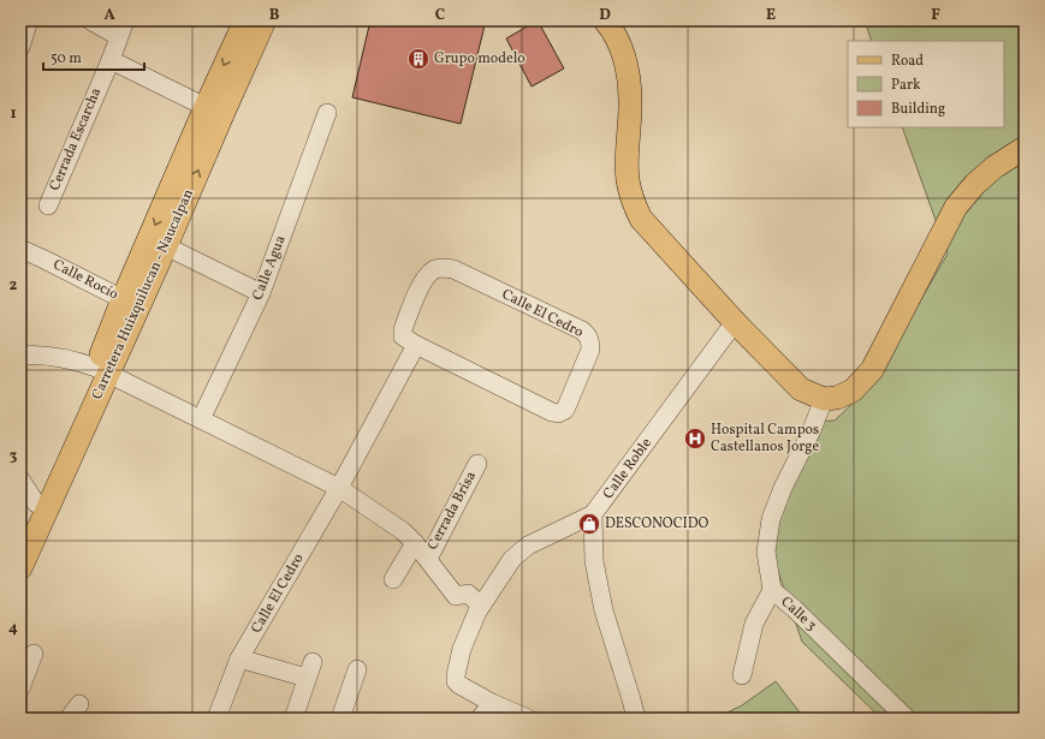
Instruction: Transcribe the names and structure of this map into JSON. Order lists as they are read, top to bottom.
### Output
{
  "streets": {
    "main road": ["Carretera Huixquilucan - Naucalpan"],
    "street": [
      "Cerrada Escarcha",
      "Calle Agua",
      "Calle Rocío",
      "Calle El Cedro",
      "Calle Roble",
      "Cerrada Brisa",
      "Calle 3"
    ]
  },
  "crossings": [
    ["Calle Rocío", "Carretera Huixquilucan - Naucalpan"]
  ],
  "places": {
    "building": ["Grupo modelo"],
    "hospital": ["Hospital Campos Castellanos Jorge"],
    "shop": ["DESCONOCIDO"]
  },
  "legend": ["Road", "Park", "Building"],
  "scale_bar": "50 m",
  "grid": {
    "columns": [
      "A",
      "B",
      "C",
      "D",
      "E",
      "F"
    ],
    "rows": [
      "1",
      "2",
      "3",
      "4"
    ]
  }
}
